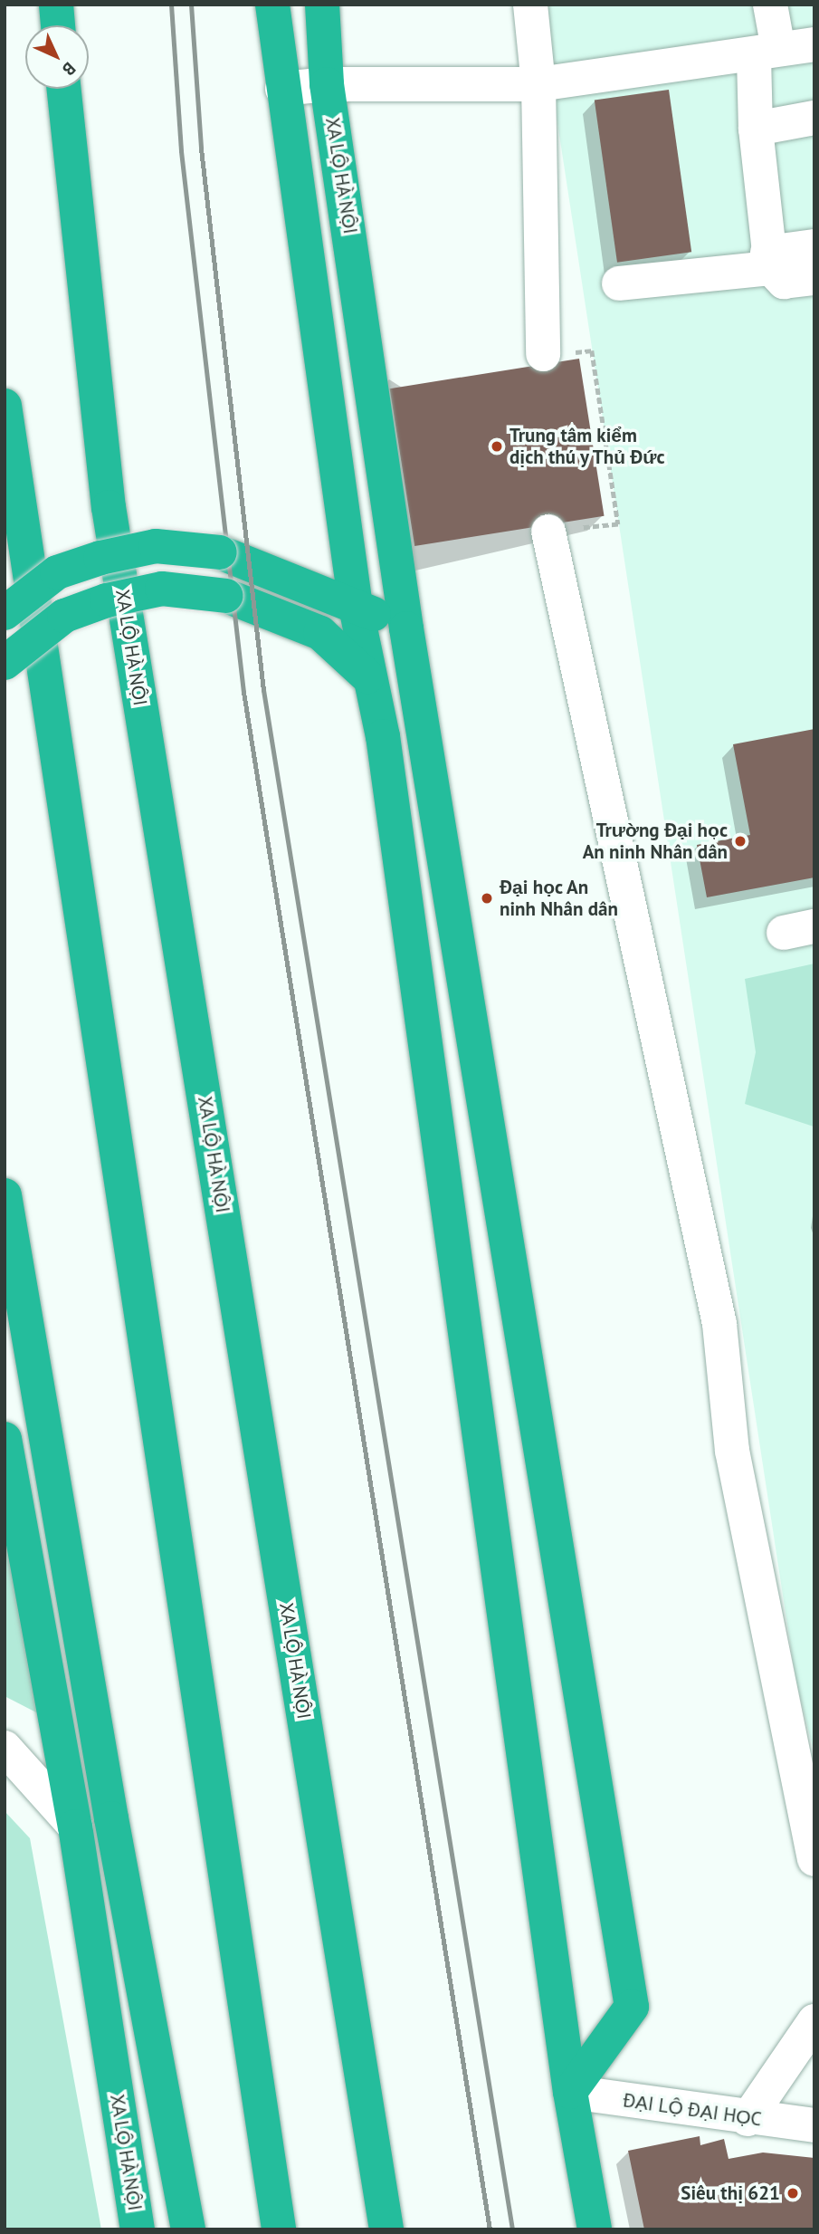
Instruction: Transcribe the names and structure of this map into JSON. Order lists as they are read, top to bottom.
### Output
{
  "streets": {
    "highway": ["XA LỘ HÀ NỘI"],
    "street": ["ĐẠI LỘ ĐẠI HỌC"]
  },
  "crossings": [
    ["XA LỘ HÀ NỘI", "ĐẠI LỘ ĐẠI HỌC"]
  ],
  "places": [
    "Trung tâm kiểm dịch thú y Thủ Đức",
    "Trường Đại học An ninh Nhân dân",
    "Đại học An ninh Nhân dân",
    "Siêu thị 621"
  ],
  "north": "bottom right"
}
